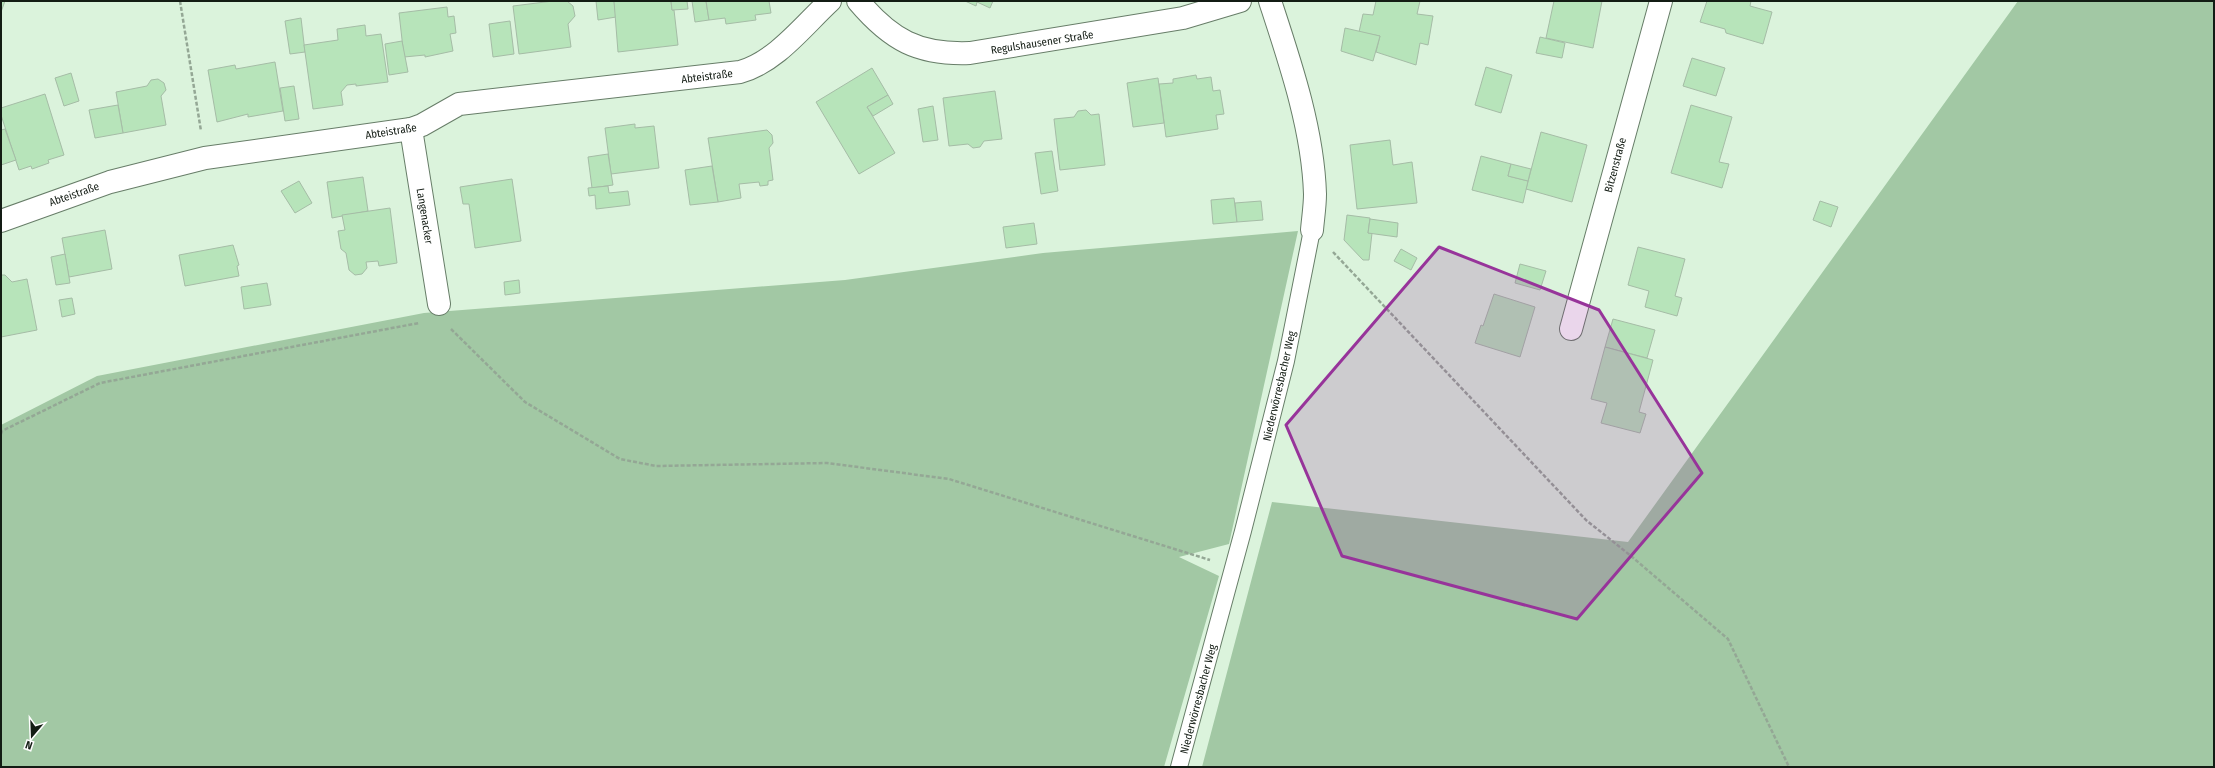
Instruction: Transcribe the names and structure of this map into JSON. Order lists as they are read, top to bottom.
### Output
{
  "streets": {
    "street": [
      "Regulshausener Straße",
      "Abteistraße",
      "Bitzenstraße",
      "Langenacker",
      "Niederwörresbacher Weg"
    ]
  },
  "crossings": [
    ["Abteistraße", "Langenacker"]
  ],
  "north": "bottom"
}
